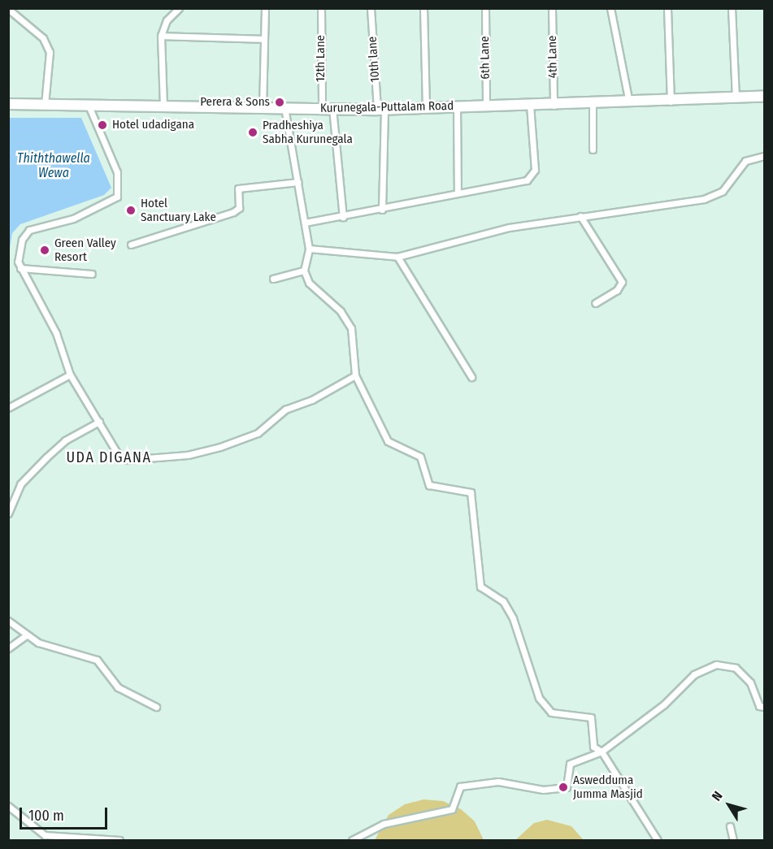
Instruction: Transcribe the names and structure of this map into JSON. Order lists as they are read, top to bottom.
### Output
{
  "streets": {
    "highway": ["Kurunegala-Puttalam Road"],
    "street": [
      "4th Lane",
      "6th Lane",
      "12th Lane",
      "10th lane"
    ]
  },
  "crossings": [
    ["4th Lane", "Kurunegala-Puttalam Road"],
    ["6th Lane", "Kurunegala-Puttalam Road"],
    ["12th Lane", "Kurunegala-Puttalam Road"],
    ["10th lane", "Kurunegala-Puttalam Road"]
  ],
  "districts": ["UDA DIGANA"],
  "water": ["Thiththawella Wewa"],
  "places": [
    "Perera & Sons",
    "Hotel udadigana",
    "Pradheshiya Sabha Kurunegala",
    "Hotel Sanctuary Lake",
    "Green Valley Resort",
    "Aswedduma Jumma Masjid"
  ],
  "scale_bar": "100 m",
  "north": "top left"
}
